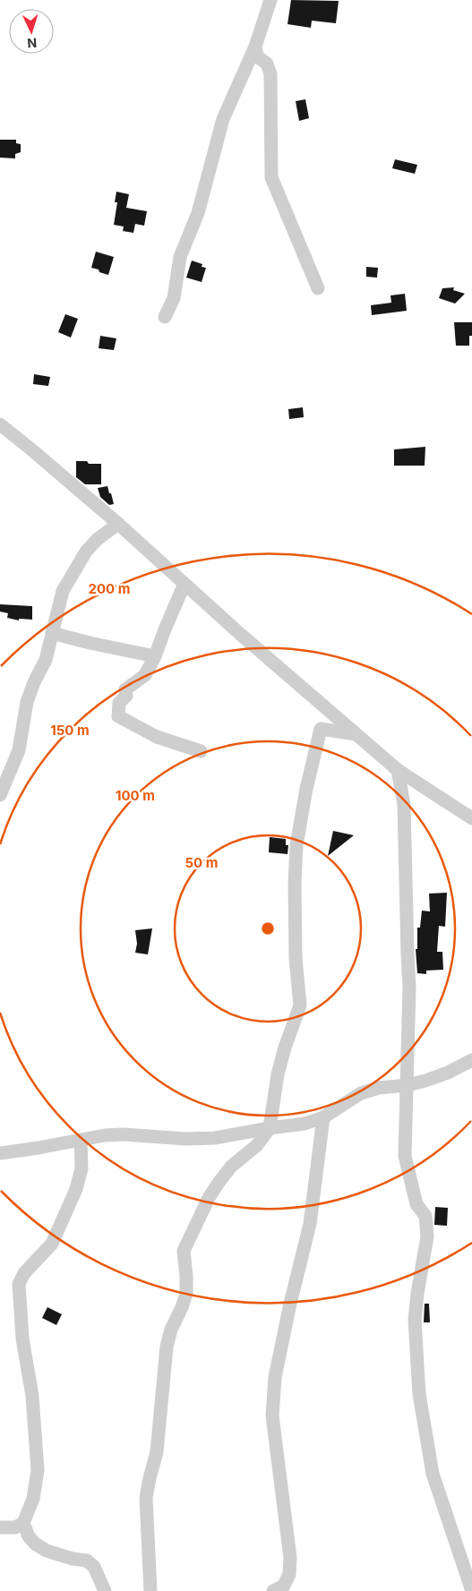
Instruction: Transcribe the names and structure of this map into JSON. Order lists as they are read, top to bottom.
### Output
{
  "north": "bottom",
  "rings": [
    "200 m",
    "150 m",
    "100 m",
    "50 m"
  ]
}
